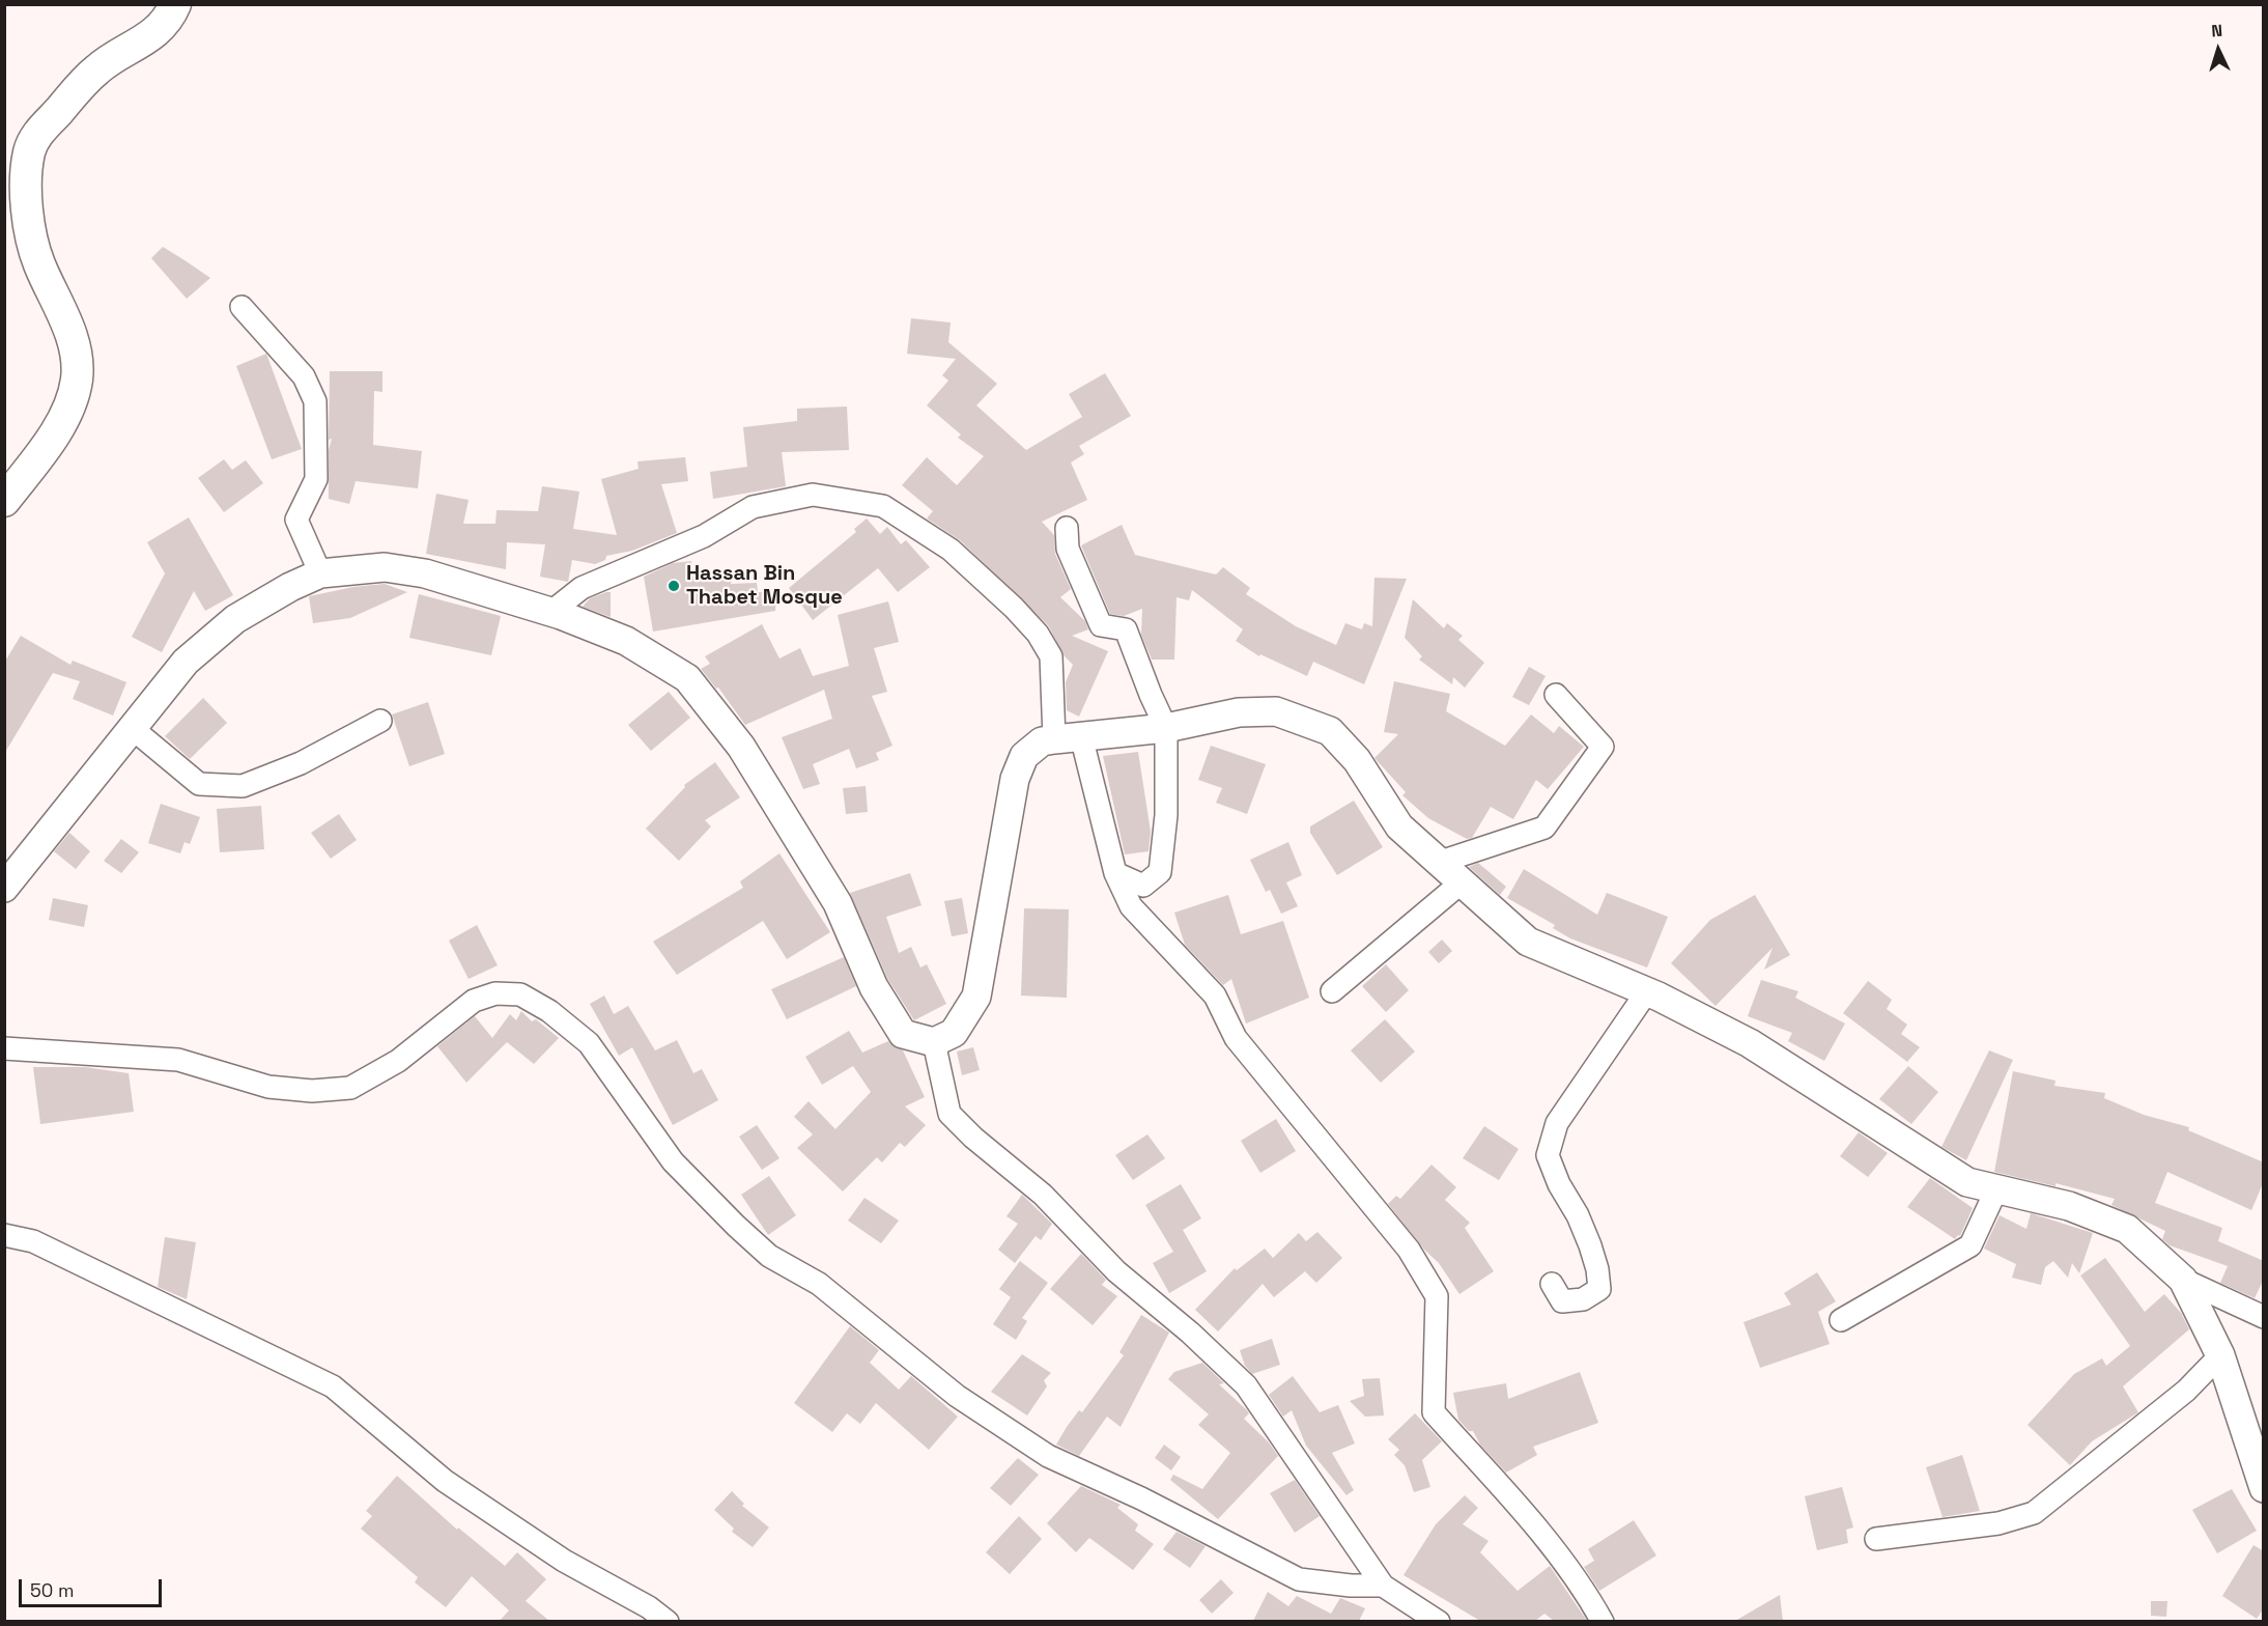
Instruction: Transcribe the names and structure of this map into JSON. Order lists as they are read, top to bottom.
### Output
{
  "places": ["Hassan Bin Thabet Mosque"],
  "scale_bar": "50 m",
  "north": "top"
}
